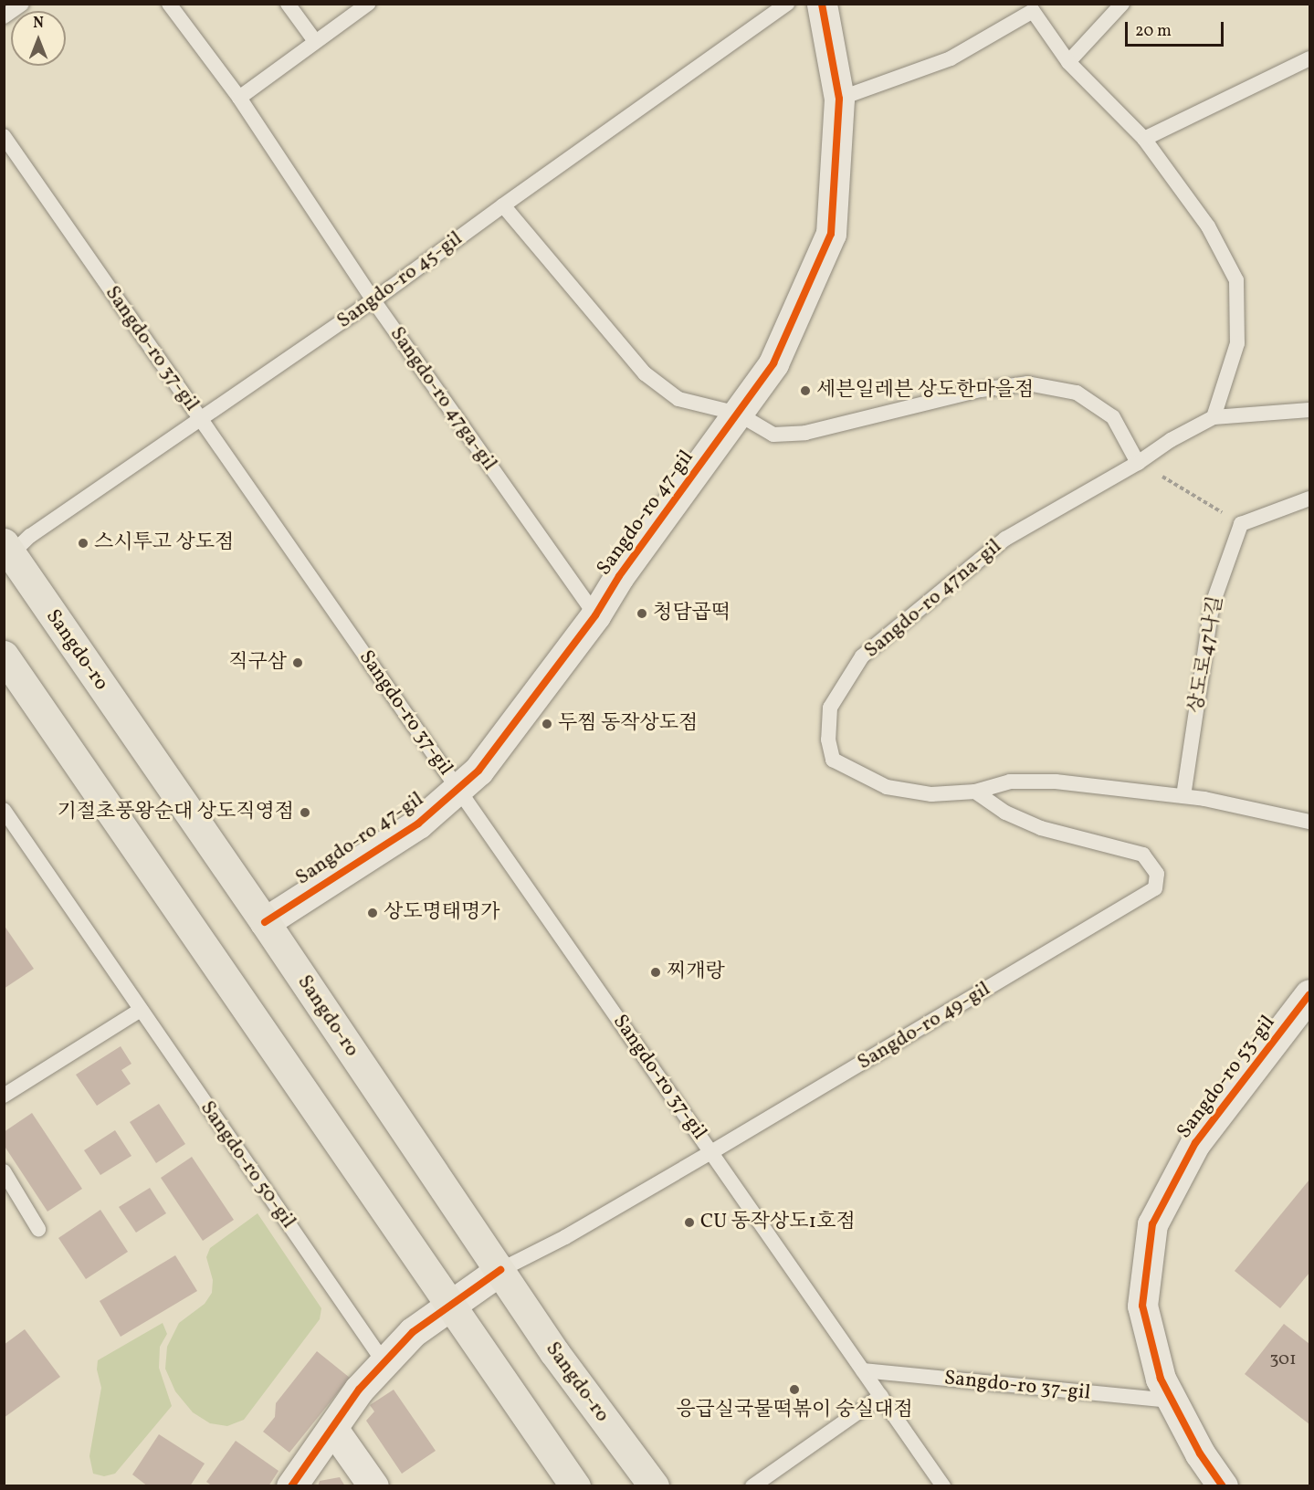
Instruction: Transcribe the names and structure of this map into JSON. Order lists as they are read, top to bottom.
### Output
{
  "streets": {
    "main road": ["Sangdo-ro"],
    "street": ["Sangdo-ro 47-gil", "Sangdo-ro 53-gil"],
    "lane": [
      "Sangdo-ro 45-gil",
      "Sangdo-ro 37-gil",
      "Sangdo-ro 47ga-gil",
      "Sangdo-ro 47na-gil",
      "상도로47나길",
      "Sangdo-ro 49-gil",
      "Sangdo-ro 50-gil"
    ]
  },
  "crossings": [
    ["Sangdo-ro 45-gil", "Sangdo-ro 37-gil"],
    ["Sangdo-ro 45-gil", "Sangdo-ro 47ga-gil"],
    ["Sangdo-ro 45-gil", "Sangdo-ro"],
    ["Sangdo-ro 37-gil", "Sangdo-ro 47-gil"],
    ["Sangdo-ro 37-gil", "Sangdo-ro 49-gil"],
    ["Sangdo-ro 37-gil", "Sangdo-ro 53-gil"],
    ["Sangdo-ro 47ga-gil", "Sangdo-ro 47-gil"],
    ["Sangdo-ro 47-gil", "Sangdo-ro"],
    ["Sangdo-ro 47na-gil", "상도로47나길"],
    ["Sangdo-ro 47na-gil", "Sangdo-ro 49-gil"],
    ["Sangdo-ro", "Sangdo-ro 49-gil"]
  ],
  "places": [
    "세븐일레븐 상도한마을점",
    "스시투고 상도점",
    "청담곱떡",
    "직구삼",
    "두찜 동작상도점",
    "기절초풍왕순대 상도직영점",
    "상도명태명가",
    "찌개랑",
    "CU 동작상도1호점",
    "응급실국물떡볶이 숭실대점"
  ],
  "house_numbers": ["301"],
  "scale_bar": "20 m",
  "north": "top"
}
